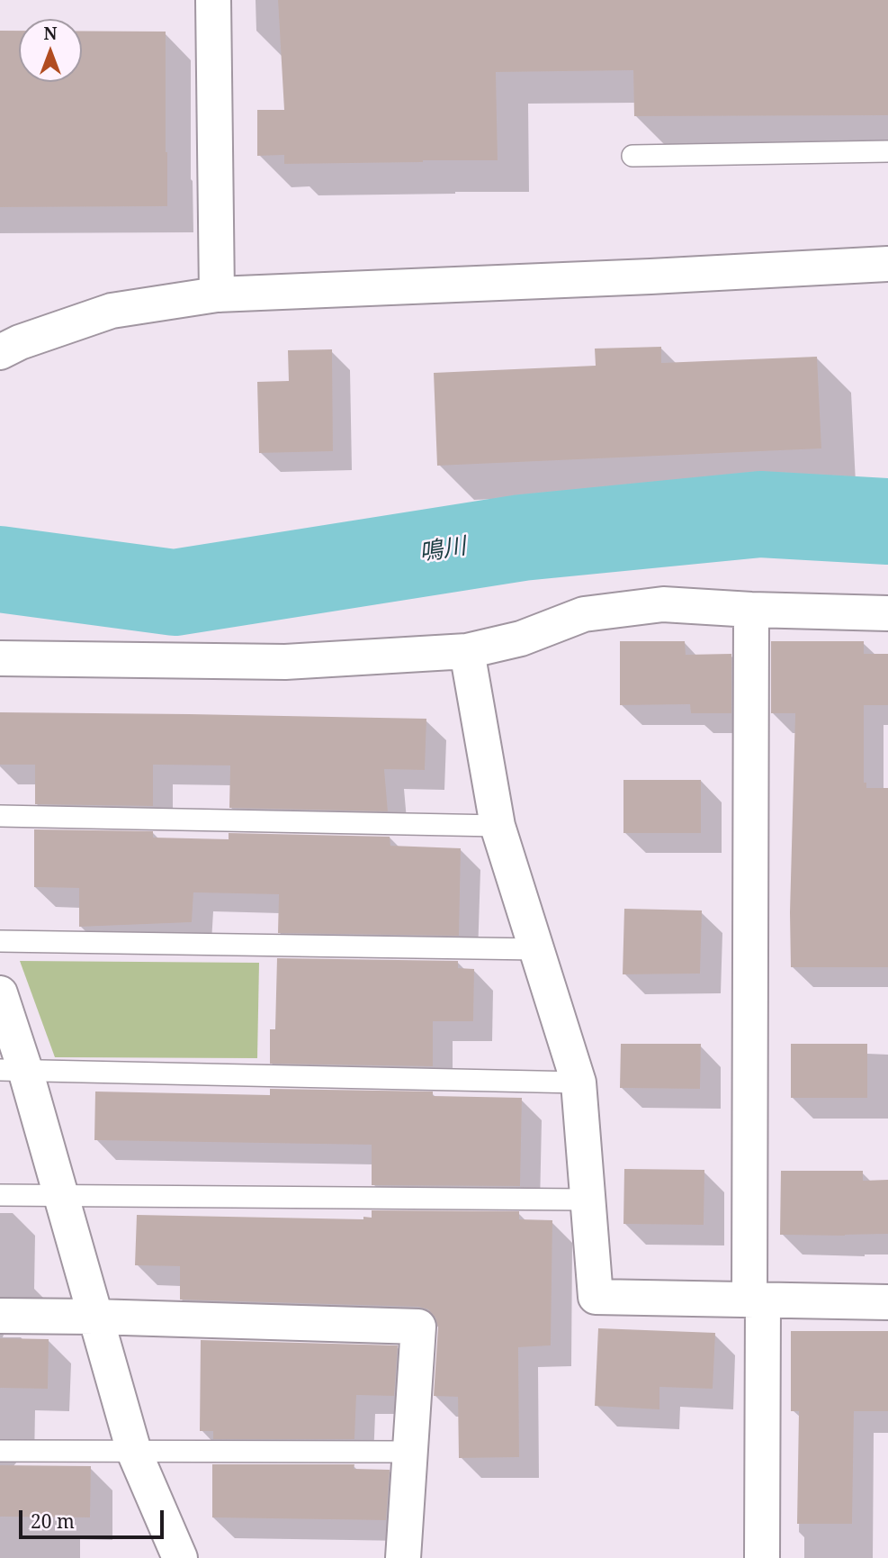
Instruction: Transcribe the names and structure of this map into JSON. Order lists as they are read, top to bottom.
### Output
{
  "water": ["鳴川"],
  "scale_bar": "20 m",
  "north": "top"
}
